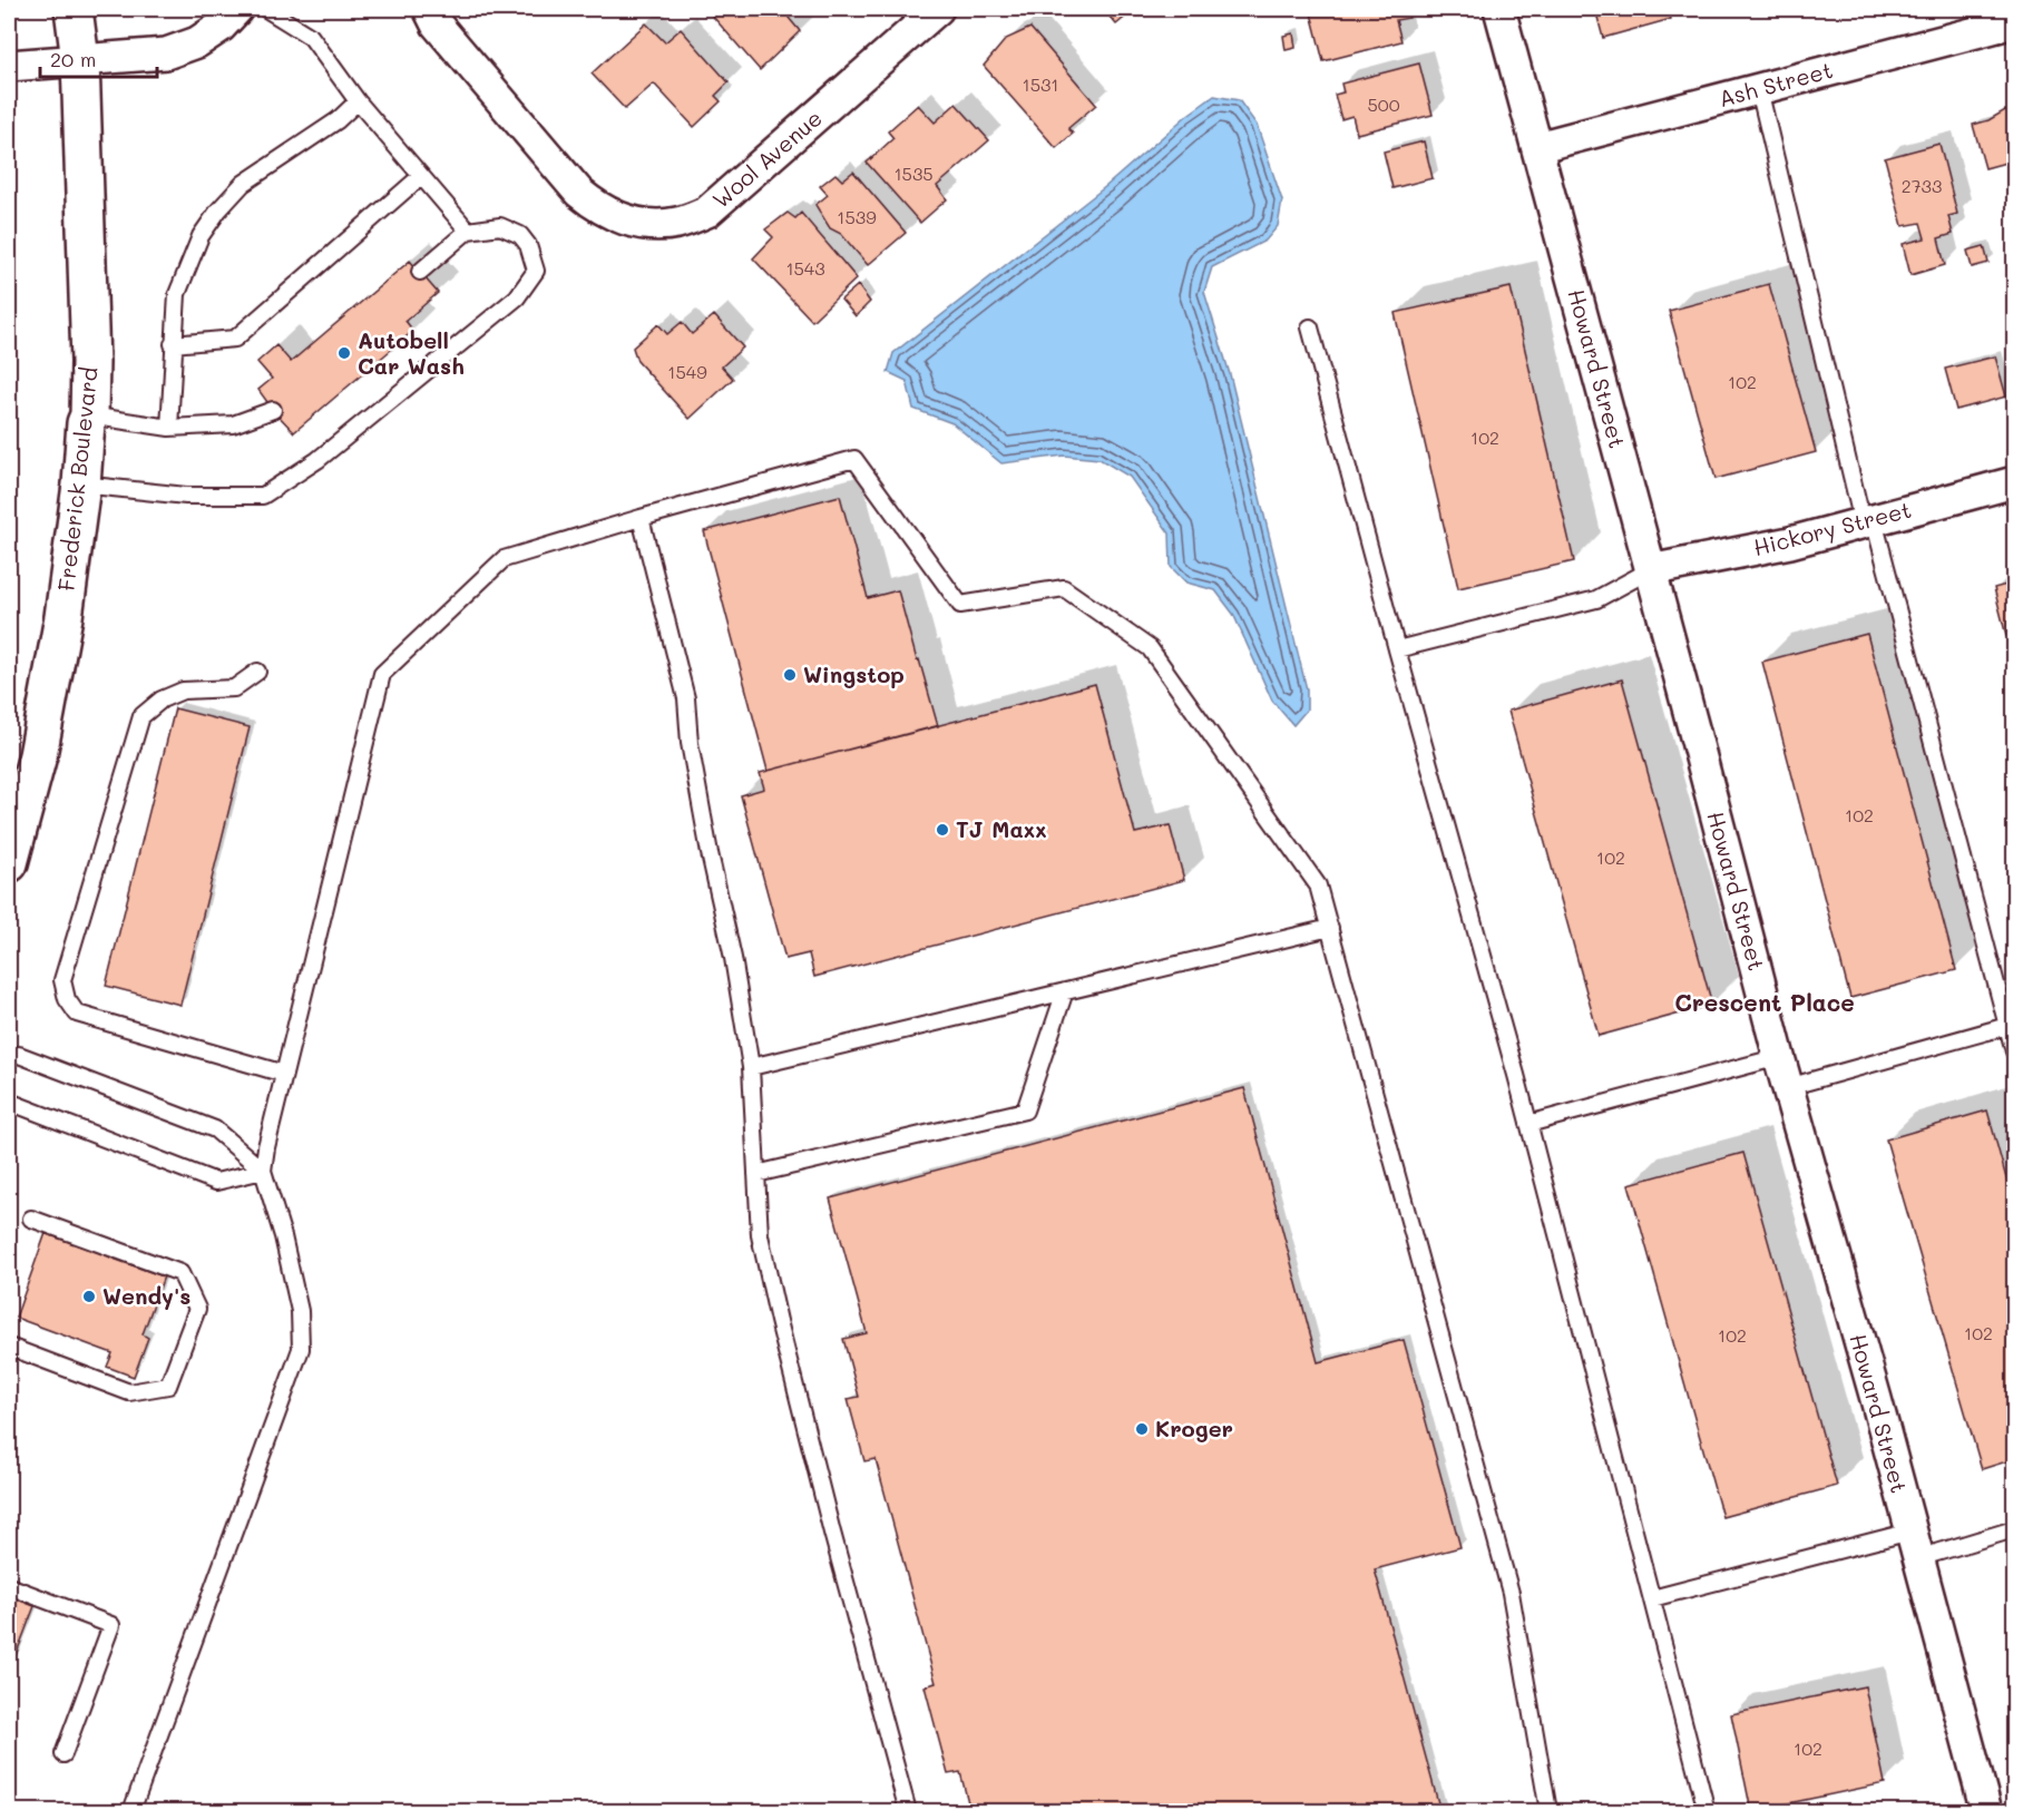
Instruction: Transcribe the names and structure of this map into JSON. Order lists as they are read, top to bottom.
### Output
{
  "streets": {
    "main road": ["Frederick Boulevard"],
    "street": [
      "Ash Street",
      "Wool Avenue",
      "Howard Street",
      "Hickory Street"
    ]
  },
  "crossings": [
    ["Ash Street", "Howard Street"],
    ["Howard Street", "Hickory Street"]
  ],
  "districts": ["Crescent Place"],
  "places": [
    "Autobell Car Wash",
    "Wingstop",
    "TJ Maxx",
    "Wendy's",
    "Kroger"
  ],
  "house_numbers": [
    "1531",
    "500",
    "1535",
    "2733",
    "1539",
    "1543",
    "1549",
    "102",
    "102",
    "102",
    "102",
    "102",
    "102",
    "102"
  ],
  "scale_bar": "20 m"
}
